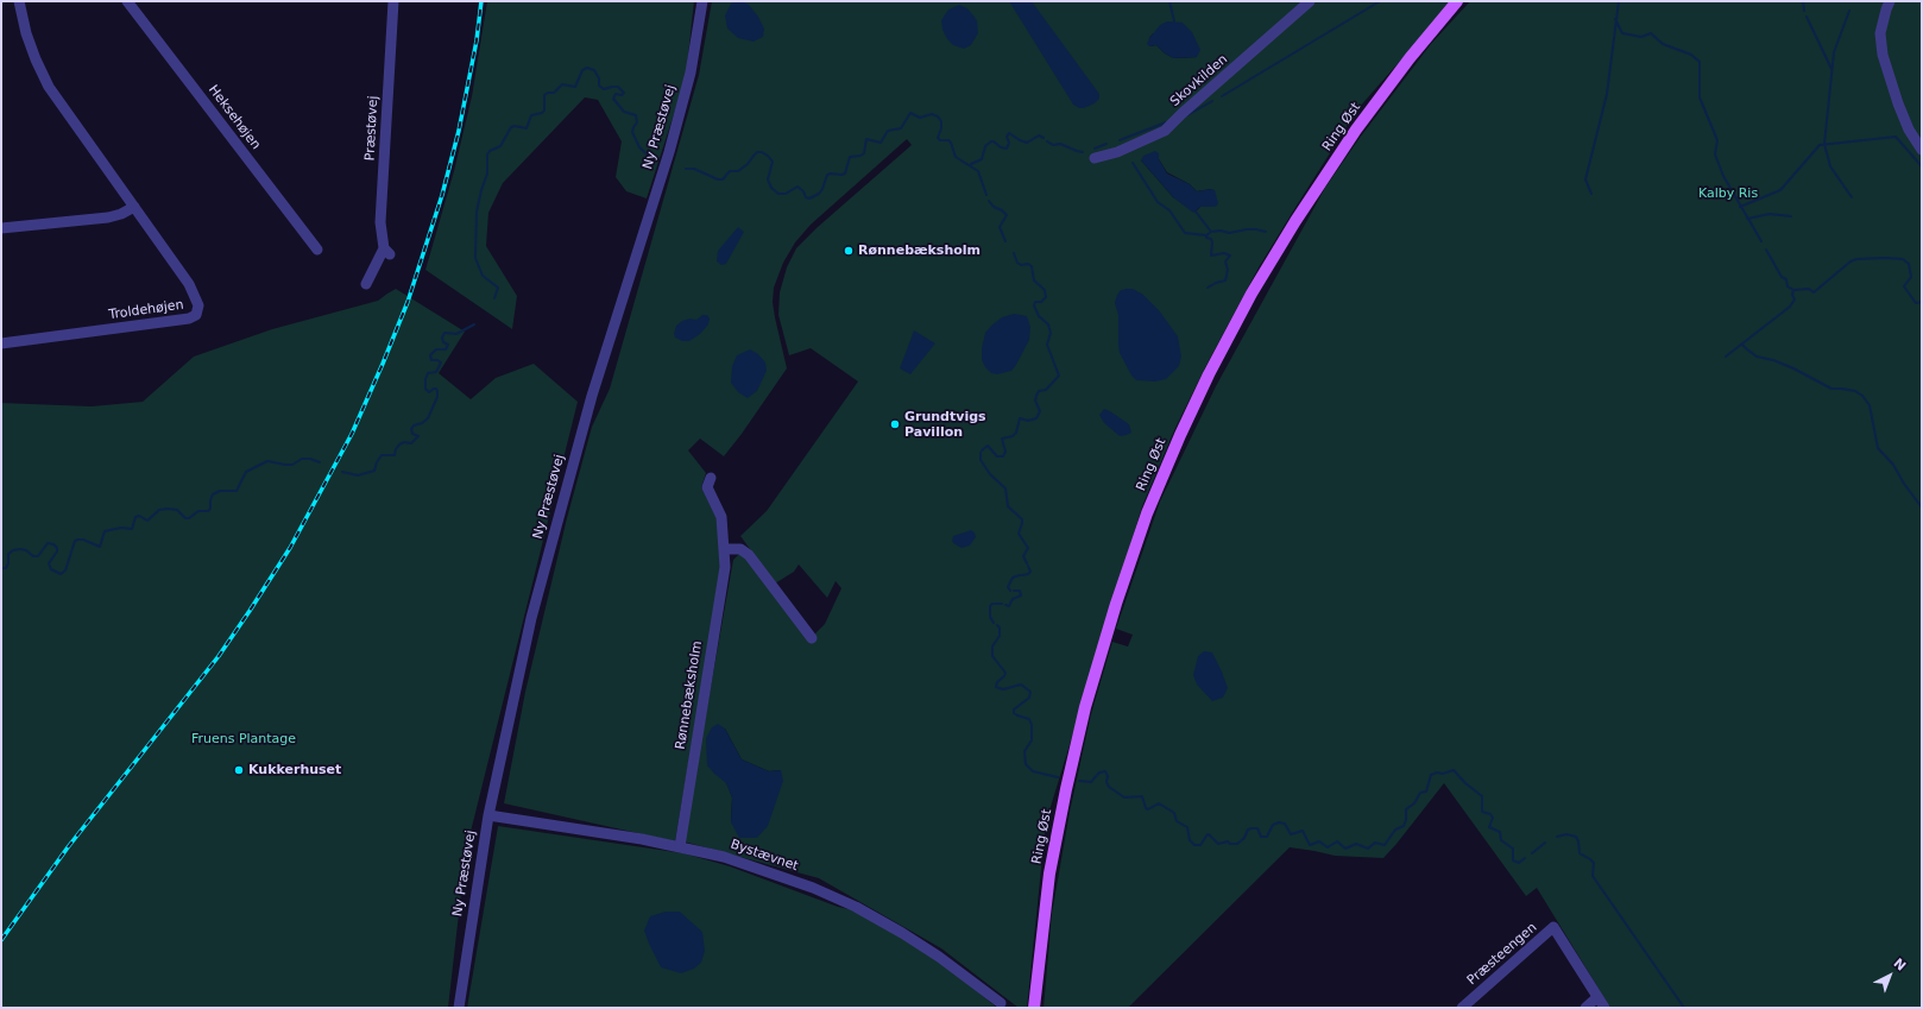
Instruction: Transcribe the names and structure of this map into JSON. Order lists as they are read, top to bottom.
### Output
{
  "streets": {
    "main road": ["Ring Øst"],
    "street": [
      "Skovkilden",
      "Heksehøjen",
      "Ny Præstøvej",
      "Præstøvej",
      "Troldehøjen",
      "Rønnebæksholm",
      "Bystævnet",
      "Præsteengen"
    ]
  },
  "crossings": [
    ["Ny Præstøvej", "Bystævnet"],
    ["Rønnebæksholm", "Bystævnet"]
  ],
  "parks": ["Kalby Ris", "Fruens Plantage"],
  "places": ["Rønnebæksholm", "Grundtvigs Pavillon", "Kukkerhuset"],
  "north": "top right"
}
